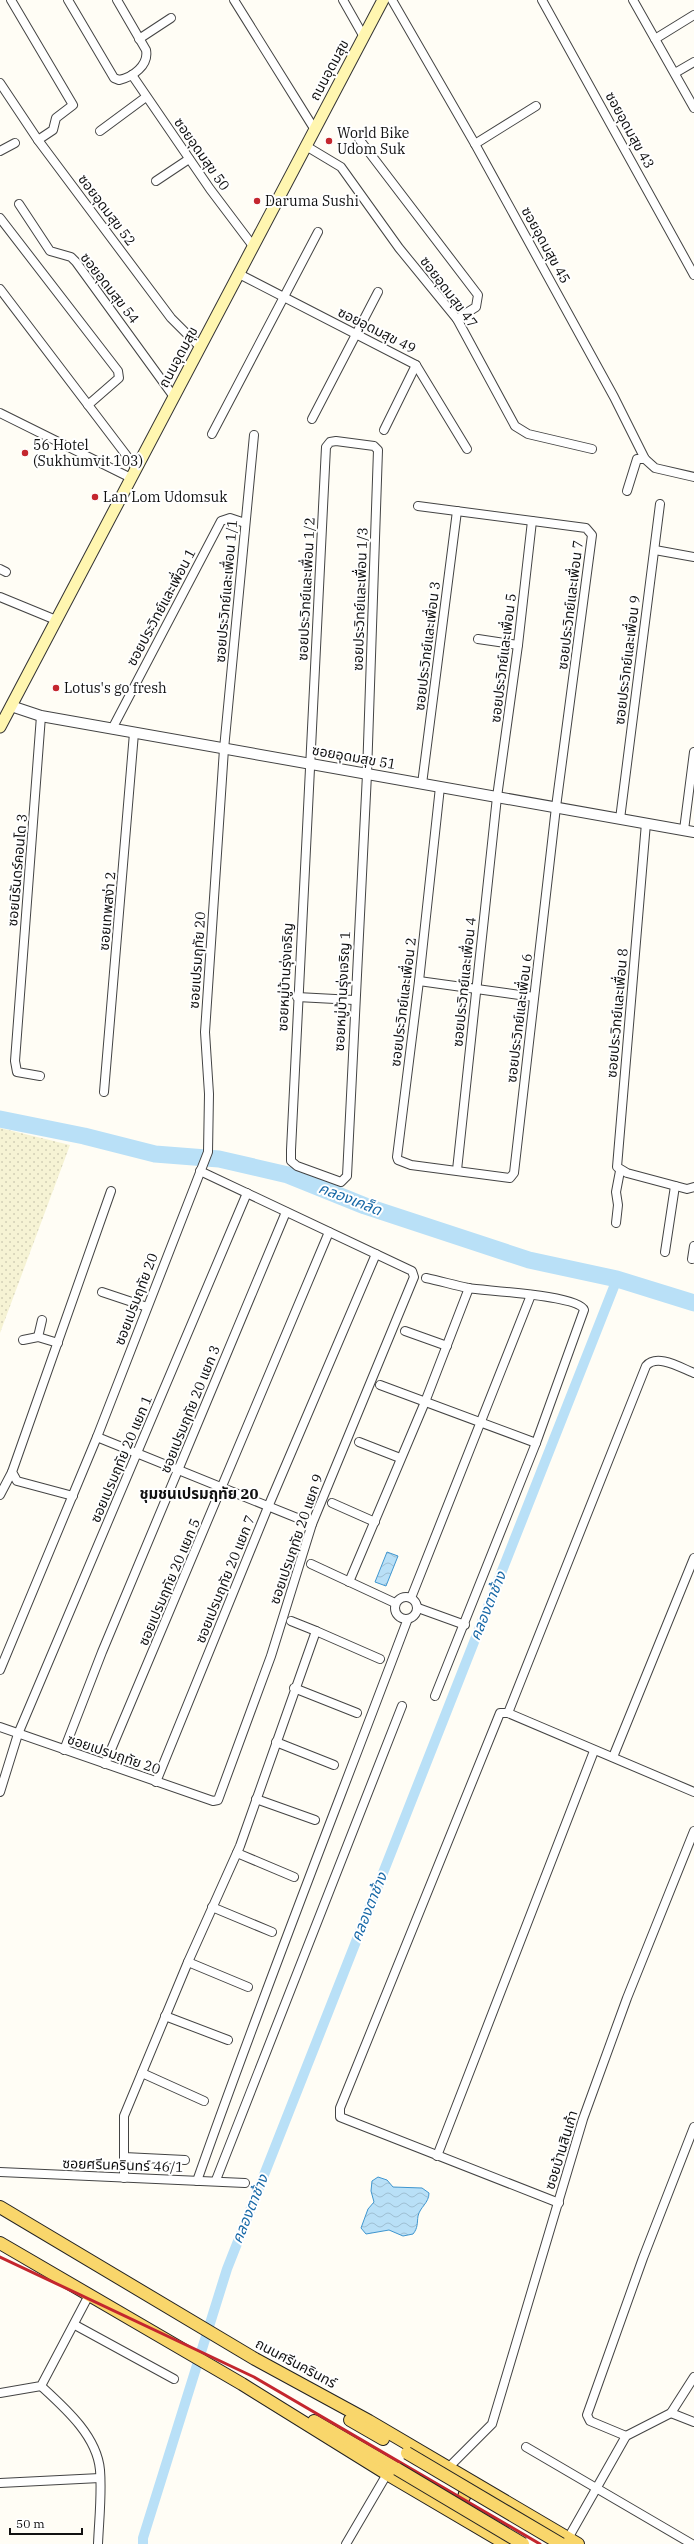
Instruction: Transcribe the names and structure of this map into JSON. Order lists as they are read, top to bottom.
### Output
{
  "streets": {
    "main road": ["ถนนอุดมสุข", "ถนนศรีนครินทร์"],
    "street": [
      "ซอยอุดมสุข 43",
      "ซอยอุดมสุข 50",
      "ซอยอุดมสุข 52",
      "ซอยอุดมสุข 45",
      "ซอยอุดมสุข 54",
      "ซอยอุดมสุข 47",
      "ซอยอุดมสุข 49",
      "ซอยประวิทย์และเพื่อน 1/2",
      "ซอยประวิทย์และเพื่อน 1/1",
      "ซอยประวิทย์และเพื่อน 1/3",
      "ซอยประวิทย์และเพื่อน 7",
      "ซอยประวิทย์และเพื่อน 1",
      "ซอยประวิทย์และเพื่อน 3",
      "ซอยประวิทย์และเพื่อน 5",
      "ซอยประวิทย์และเพื่อน 9",
      "ซอยอุดมสุข 51",
      "ซอยนิรันดร์คอนโด 3",
      "ซอยเทพสง่า 2",
      "ซอยเปรมฤทัย 20",
      "ซอยหมู่บ้านรุ่งเจริญ",
      "ซอยประวิทย์และเพื่อน 4",
      "ซอยหมู่บ้านรุ่งเจริญ 1",
      "ซอยประวิทย์และเพื่อน 2",
      "ซอยประวิทย์และเพื่อน 8",
      "ซอยประวิทย์และเพื่อน 6",
      "ซอยเปรมฤทัย 20 แยก 3",
      "ซอยเปรมฤทัย 20 แยก 1",
      "ซอยเปรมฤทัย 20 แยก 9",
      "ซอยเปรมฤทัย 20 แยก 7",
      "ซอยเปรมฤทัย 20 แยก 5",
      "ซอยบ้านสินเก้า",
      "ซอยศรีนครินทร์ 46/1"
    ]
  },
  "crossings": [
    ["ถนนอุดมสุข", "ซอยอุดมสุข 50"],
    ["ถนนอุดมสุข", "ซอยอุดมสุข 52"],
    ["ถนนอุดมสุข", "ซอยอุดมสุข 54"],
    ["ถนนอุดมสุข", "ซอยอุดมสุข 47"],
    ["ถนนอุดมสุข", "ซอยอุดมสุข 49"],
    ["ถนนอุดมสุข", "ซอยอุดมสุข 51"],
    ["ซอยประวิทย์และเพื่อน 1/2", "ซอยประวิทย์และเพื่อน 1/3"],
    ["ซอยประวิทย์และเพื่อน 1/2", "ซอยอุดมสุข 51"],
    ["ซอยประวิทย์และเพื่อน 1/2", "ซอยหมู่บ้านรุ่งเจริญ"],
    ["ซอยประวิทย์และเพื่อน 1/1", "ซอยประวิทย์และเพื่อน 1"],
    ["ซอยประวิทย์และเพื่อน 1/1", "ซอยอุดมสุข 51"],
    ["ซอยประวิทย์และเพื่อน 1/1", "ซอยเปรมฤทัย 20"],
    ["ซอยประวิทย์และเพื่อน 1/3", "ซอยอุดมสุข 51"],
    ["ซอยประวิทย์และเพื่อน 1/3", "ซอยหมู่บ้านรุ่งเจริญ 1"],
    ["ซอยประวิทย์และเพื่อน 7", "ซอยประวิทย์และเพื่อน 3"],
    ["ซอยประวิทย์และเพื่อน 7", "ซอยประวิทย์และเพื่อน 5"],
    ["ซอยประวิทย์และเพื่อน 7", "ซอยอุดมสุข 51"],
    ["ซอยประวิทย์และเพื่อน 7", "ซอยประวิทย์และเพื่อน 6"],
    ["ซอยประวิทย์และเพื่อน 1", "ซอยอุดมสุข 51"],
    ["ซอยประวิทย์และเพื่อน 3", "ซอยอุดมสุข 51"],
    ["ซอยประวิทย์และเพื่อน 5", "ซอยอุดมสุข 51"],
    ["ซอยประวิทย์และเพื่อน 5", "ซอยประวิทย์และเพื่อน 4"],
    ["ซอยประวิทย์และเพื่อน 9", "ซอยอุดมสุข 51"],
    ["ซอยอุดมสุข 51", "ซอยนิรันดร์คอนโด 3"],
    ["ซอยอุดมสุข 51", "ซอยเทพสง่า 2"],
    ["ซอยอุดมสุข 51", "ซอยเปรมฤทัย 20"],
    ["ซอยอุดมสุข 51", "ซอยหมู่บ้านรุ่งเจริญ"],
    ["ซอยอุดมสุข 51", "ซอยประวิทย์และเพื่อน 4"],
    ["ซอยอุดมสุข 51", "ซอยหมู่บ้านรุ่งเจริญ 1"],
    ["ซอยอุดมสุข 51", "ซอยประวิทย์และเพื่อน 2"],
    ["ซอยอุดมสุข 51", "ซอยประวิทย์และเพื่อน 8"],
    ["ซอยอุดมสุข 51", "ซอยประวิทย์และเพื่อน 6"],
    ["ซอยเปรมฤทัย 20", "ซอยเปรมฤทัย 20 แยก 3"],
    ["ซอยเปรมฤทัย 20", "ซอยเปรมฤทัย 20 แยก 1"],
    ["ซอยเปรมฤทัย 20", "ซอยเปรมฤทัย 20 แยก 9"],
    ["ซอยเปรมฤทัย 20", "ซอยเปรมฤทัย 20 แยก 7"],
    ["ซอยเปรมฤทัย 20", "ซอยเปรมฤทัย 20 แยก 5"],
    ["ซอยหมู่บ้านรุ่งเจริญ", "ซอยหมู่บ้านรุ่งเจริญ 1"],
    ["ซอยประวิทย์และเพื่อน 4", "ซอยประวิทย์และเพื่อน 2"],
    ["ซอยประวิทย์และเพื่อน 4", "ซอยประวิทย์และเพื่อน 6"],
    ["ซอยประวิทย์และเพื่อน 2", "ซอยประวิทย์และเพื่อน 6"],
    ["ซอยเปรมฤทัย 20 แยก 9", "ซอยเปรมฤทัย 20 แยก 7"],
    ["ซอยบ้านสินเก้า", "ถนนศรีนครินทร์"]
  ],
  "districts": ["ชุมชนเปรมฤทัย 20"],
  "water": ["คลองเคล็ด", "คลองตาช้าง"],
  "places": [
    "World Bike Udom Suk",
    "Daruma Sushi",
    "56 Hotel (Sukhumvit 103)",
    "Lan Lom Udomsuk",
    "Lotus's go fresh"
  ],
  "scale_bar": "50 m"
}
